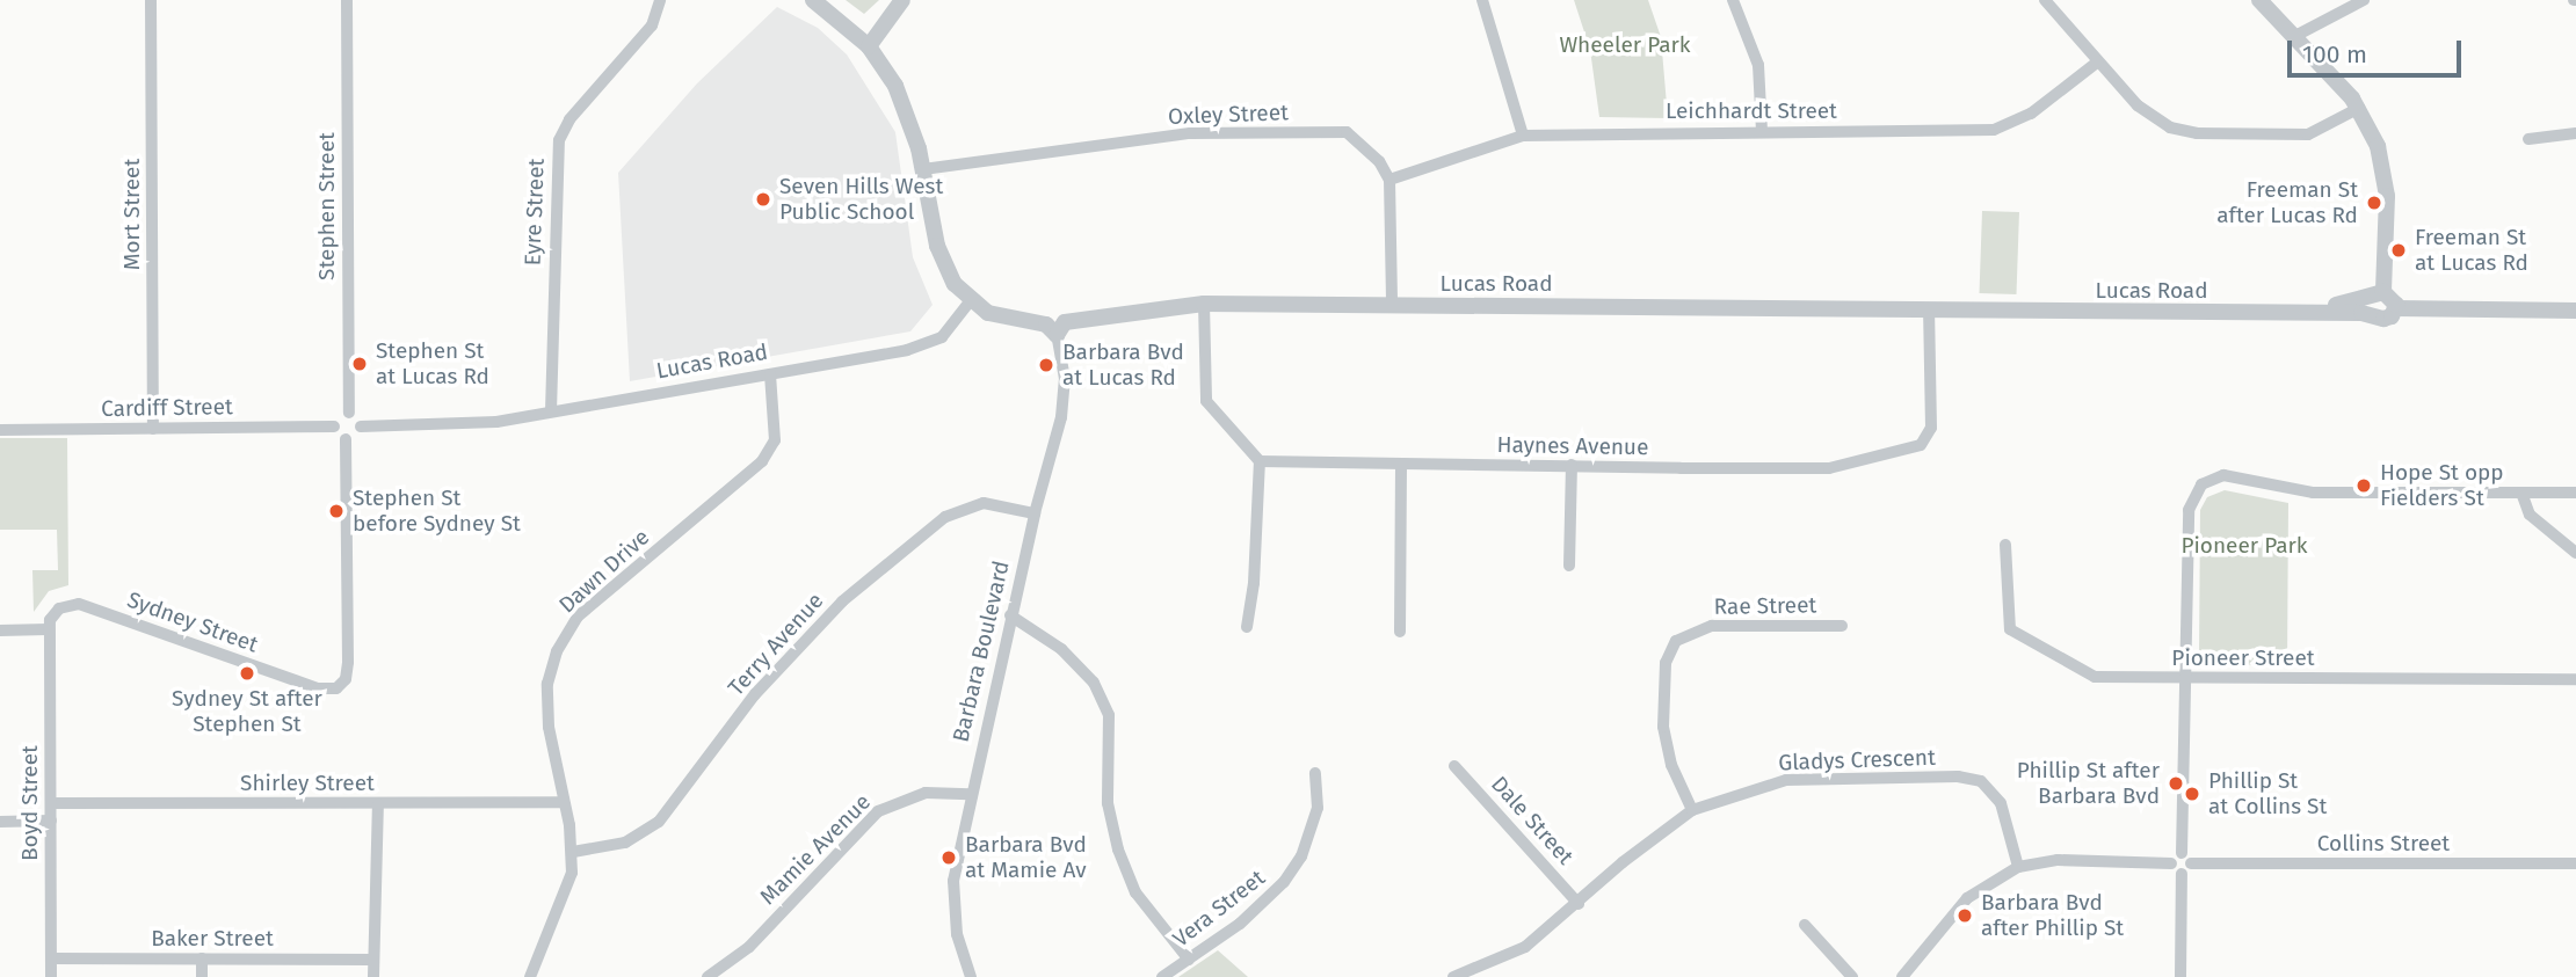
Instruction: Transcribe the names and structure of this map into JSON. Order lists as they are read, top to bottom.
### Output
{
  "streets": {
    "street": [
      "Leichhardt Street",
      "Oxley Street",
      "Stephen Street",
      "Eyre Street",
      "Mort Street",
      "Lucas Road",
      "Cardiff Street",
      "Haynes Avenue",
      "Dawn Drive",
      "Rae Street",
      "Sydney Street",
      "Terry Avenue",
      "Barbara Boulevard",
      "Pioneer Street",
      "Gladys Crescent",
      "Shirley Street",
      "Boyd Street",
      "Dale Street",
      "Collins Street",
      "Mamie Avenue",
      "Vera Street",
      "Baker Street"
    ]
  },
  "crossings": [
    ["Leichhardt Street", "Oxley Street"],
    ["Stephen Street", "Lucas Road"],
    ["Stephen Street", "Cardiff Street"],
    ["Stephen Street", "Sydney Street"],
    ["Eyre Street", "Lucas Road"],
    ["Mort Street", "Cardiff Street"],
    ["Lucas Road", "Cardiff Street"],
    ["Lucas Road", "Haynes Avenue"],
    ["Lucas Road", "Dawn Drive"],
    ["Lucas Road", "Sydney Street"],
    ["Lucas Road", "Barbara Boulevard"],
    ["Cardiff Street", "Sydney Street"],
    ["Dawn Drive", "Terry Avenue"],
    ["Dawn Drive", "Shirley Street"],
    ["Rae Street", "Gladys Crescent"],
    ["Sydney Street", "Boyd Street"],
    ["Terry Avenue", "Barbara Boulevard"],
    ["Barbara Boulevard", "Mamie Avenue"],
    ["Gladys Crescent", "Dale Street"],
    ["Shirley Street", "Boyd Street"],
    ["Boyd Street", "Baker Street"]
  ],
  "parks": ["Wheeler Park", "Pioneer Park"],
  "places": [
    "Seven Hills West Public School",
    "Freeman St after Lucas Rd",
    "Freeman St at Lucas Rd",
    "Stephen St at Lucas Rd",
    "Barbara Bvd at Lucas Rd",
    "Hope St opp Fielders St",
    "Stephen St before Sydney St",
    "Sydney St after Stephen St",
    "Phillip St after Barbara Bvd",
    "Phillip St at Collins St",
    "Barbara Bvd at Mamie Av",
    "Barbara Bvd after Phillip St"
  ],
  "scale_bar": "100 m"
}
